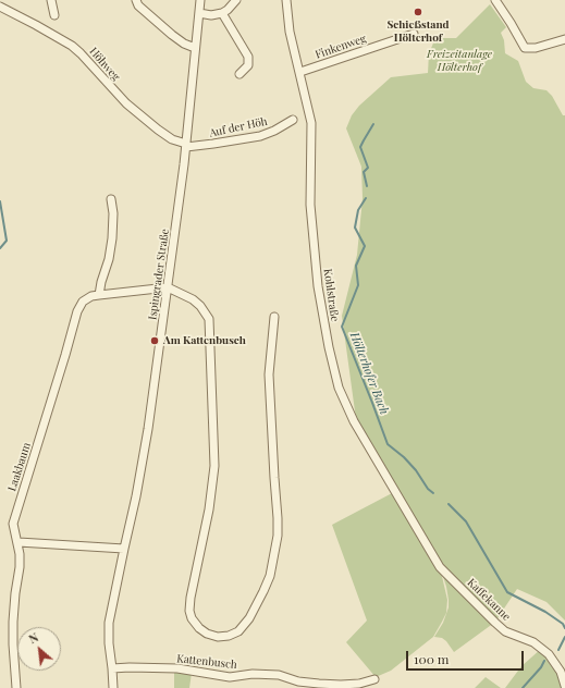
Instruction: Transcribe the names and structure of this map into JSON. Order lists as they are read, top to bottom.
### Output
{
  "streets": {
    "street": [
      "Finkenweg",
      "Höhweg",
      "Auf der Höh",
      "Ispingrader Straße",
      "Kohlstraße",
      "Laakbaum",
      "Kaffekanne",
      "Kattenbusch"
    ]
  },
  "crossings": [
    ["Finkenweg", "Kohlstraße"],
    ["Höhweg", "Auf der Höh"],
    ["Höhweg", "Ispingrader Straße"],
    ["Auf der Höh", "Ispingrader Straße"],
    ["Ispingrader Straße", "Laakbaum"],
    ["Ispingrader Straße", "Kattenbusch"],
    ["Kohlstraße", "Kaffekanne"]
  ],
  "water": ["Hölterhofer Bach"],
  "parks": ["Freizeitanlage Hölterhof"],
  "places": ["Schießstand Hölterhof", "Am Kattenbusch"],
  "scale_bar": "100 m",
  "north": "top left"
}
